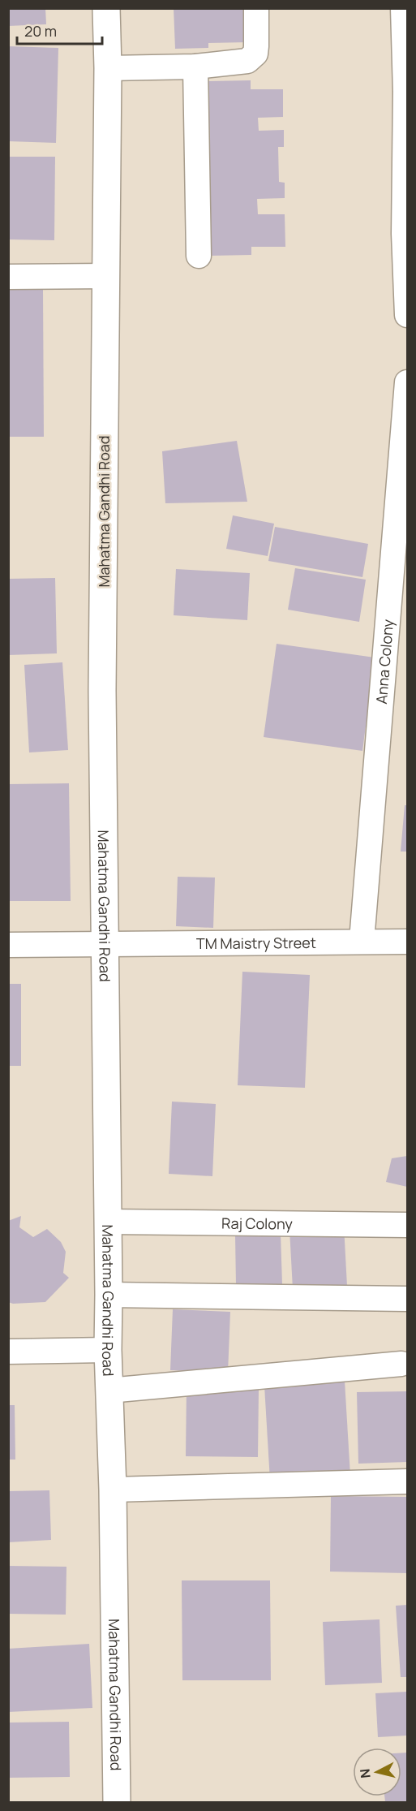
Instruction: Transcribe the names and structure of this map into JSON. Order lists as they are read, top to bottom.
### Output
{
  "streets": {
    "main road": ["Mahatma Gandhi Road"],
    "street": ["Anna Colony", "TM Maistry Street", "Raj Colony"]
  },
  "crossings": [
    ["Mahatma Gandhi Road", "TM Maistry Street"],
    ["Mahatma Gandhi Road", "Raj Colony"],
    ["Anna Colony", "TM Maistry Street"]
  ],
  "scale_bar": "20 m",
  "north": "left"
}
